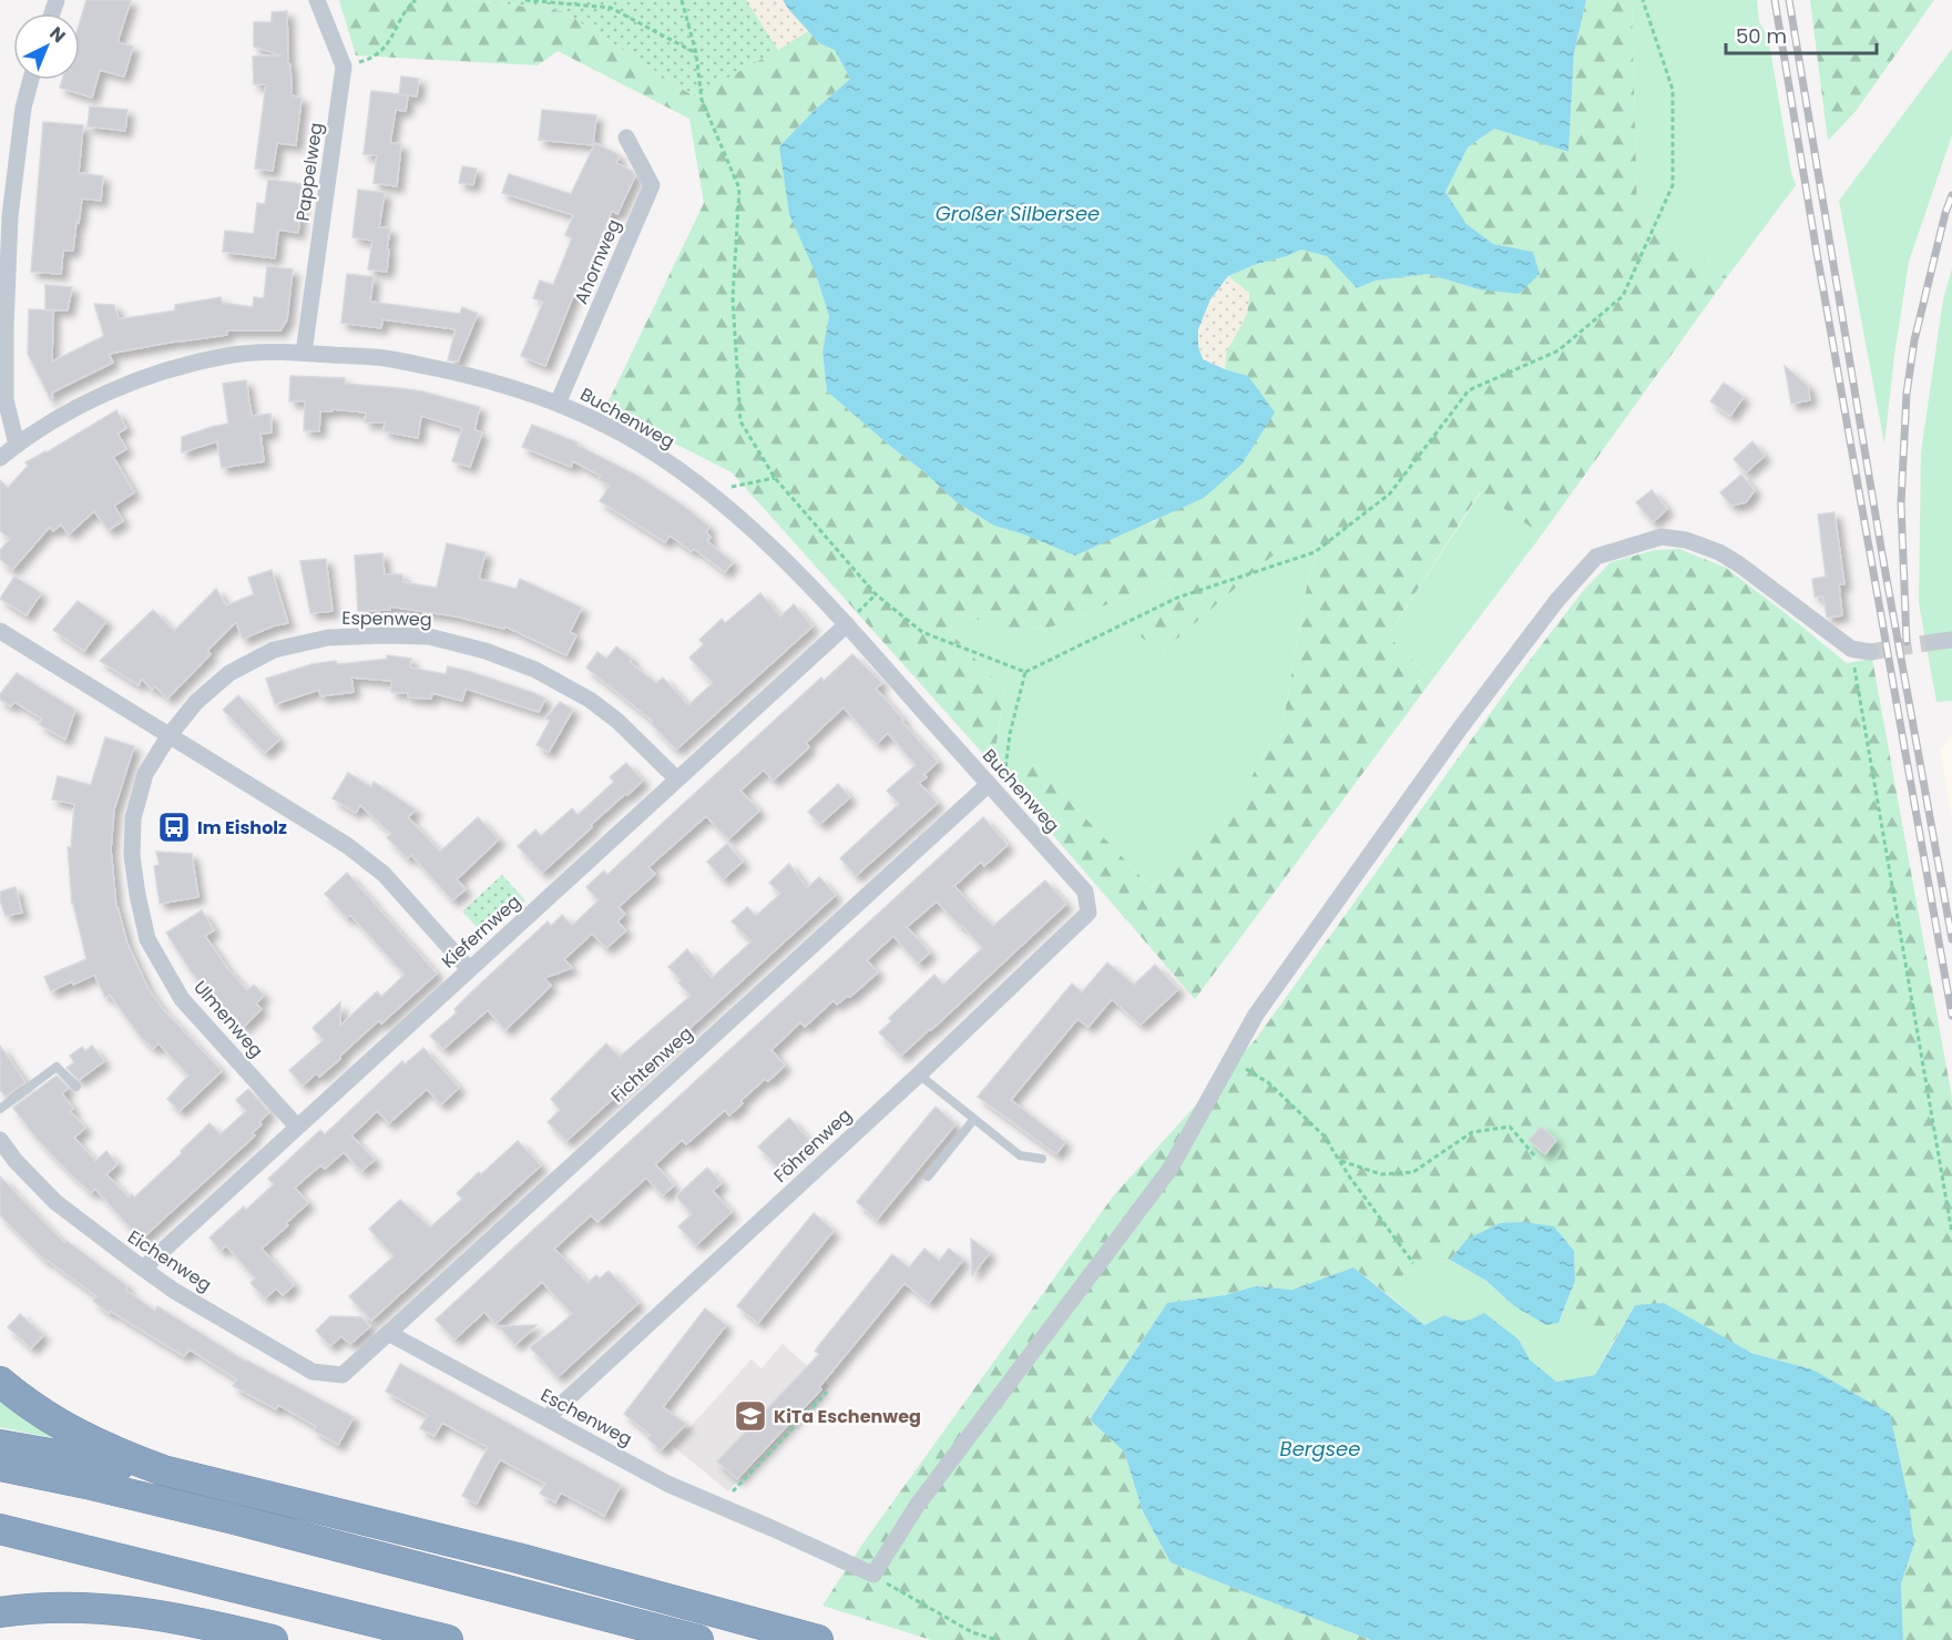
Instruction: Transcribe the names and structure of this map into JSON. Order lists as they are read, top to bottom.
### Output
{
  "streets": {
    "street": [
      "Pappelweg",
      "Ahornweg",
      "Buchenweg",
      "Espenweg",
      "Kiefernweg",
      "Ulmenweg",
      "Fichtenweg",
      "Föhrenweg",
      "Eichenweg",
      "Eschenweg"
    ]
  },
  "crossings": [
    ["Pappelweg", "Buchenweg"],
    ["Ahornweg", "Buchenweg"],
    ["Buchenweg", "Kiefernweg"],
    ["Buchenweg", "Fichtenweg"],
    ["Buchenweg", "Föhrenweg"],
    ["Espenweg", "Kiefernweg"],
    ["Espenweg", "Ulmenweg"],
    ["Kiefernweg", "Ulmenweg"],
    ["Kiefernweg", "Eichenweg"],
    ["Fichtenweg", "Eichenweg"],
    ["Fichtenweg", "Eschenweg"],
    ["Föhrenweg", "Eschenweg"]
  ],
  "water": ["Großer Silbersee", "Bergsee"],
  "places": {
    "bus stop": ["Im Eisholz"],
    "school or university": ["KiTa Eschenweg"]
  },
  "scale_bar": "50 m",
  "north": "top right"
}
